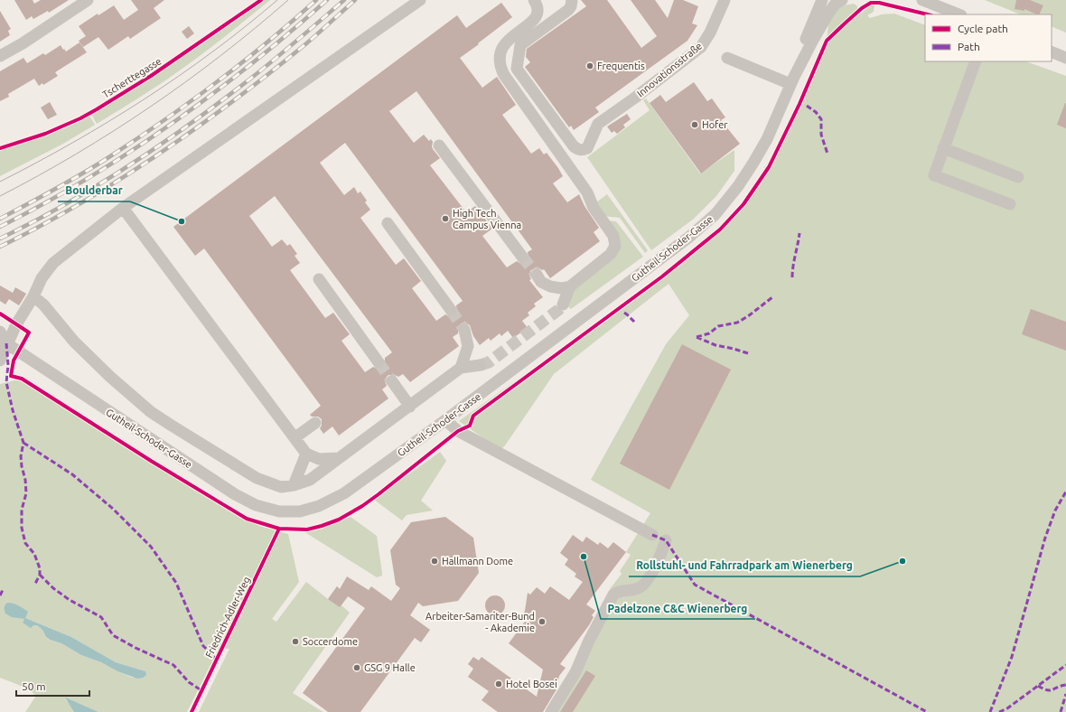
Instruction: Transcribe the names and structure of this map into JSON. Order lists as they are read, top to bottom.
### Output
{
  "streets": {
    "street": ["Innovationsstraße", "Gutheil-Schoder-Gasse"],
    "cycle path": ["Tscherttegasse", "Friedrich-Adler-Weg"]
  },
  "places": [
    "Frequentis",
    "Hofer",
    "High Tech Campus Vienna",
    "Boulderbar",
    "Padelzone C&C Wienerberg",
    "Hallmann Dome",
    "Rollstuhl- und Fahrradpark am Wienerberg",
    "Arbeiter-Samariter-Bund - Akademie",
    "Soccerdome",
    "GSG 9 Halle",
    "Hotel Bosei"
  ],
  "legend": ["Cycle path", "Path"],
  "scale_bar": "50 m"
}
